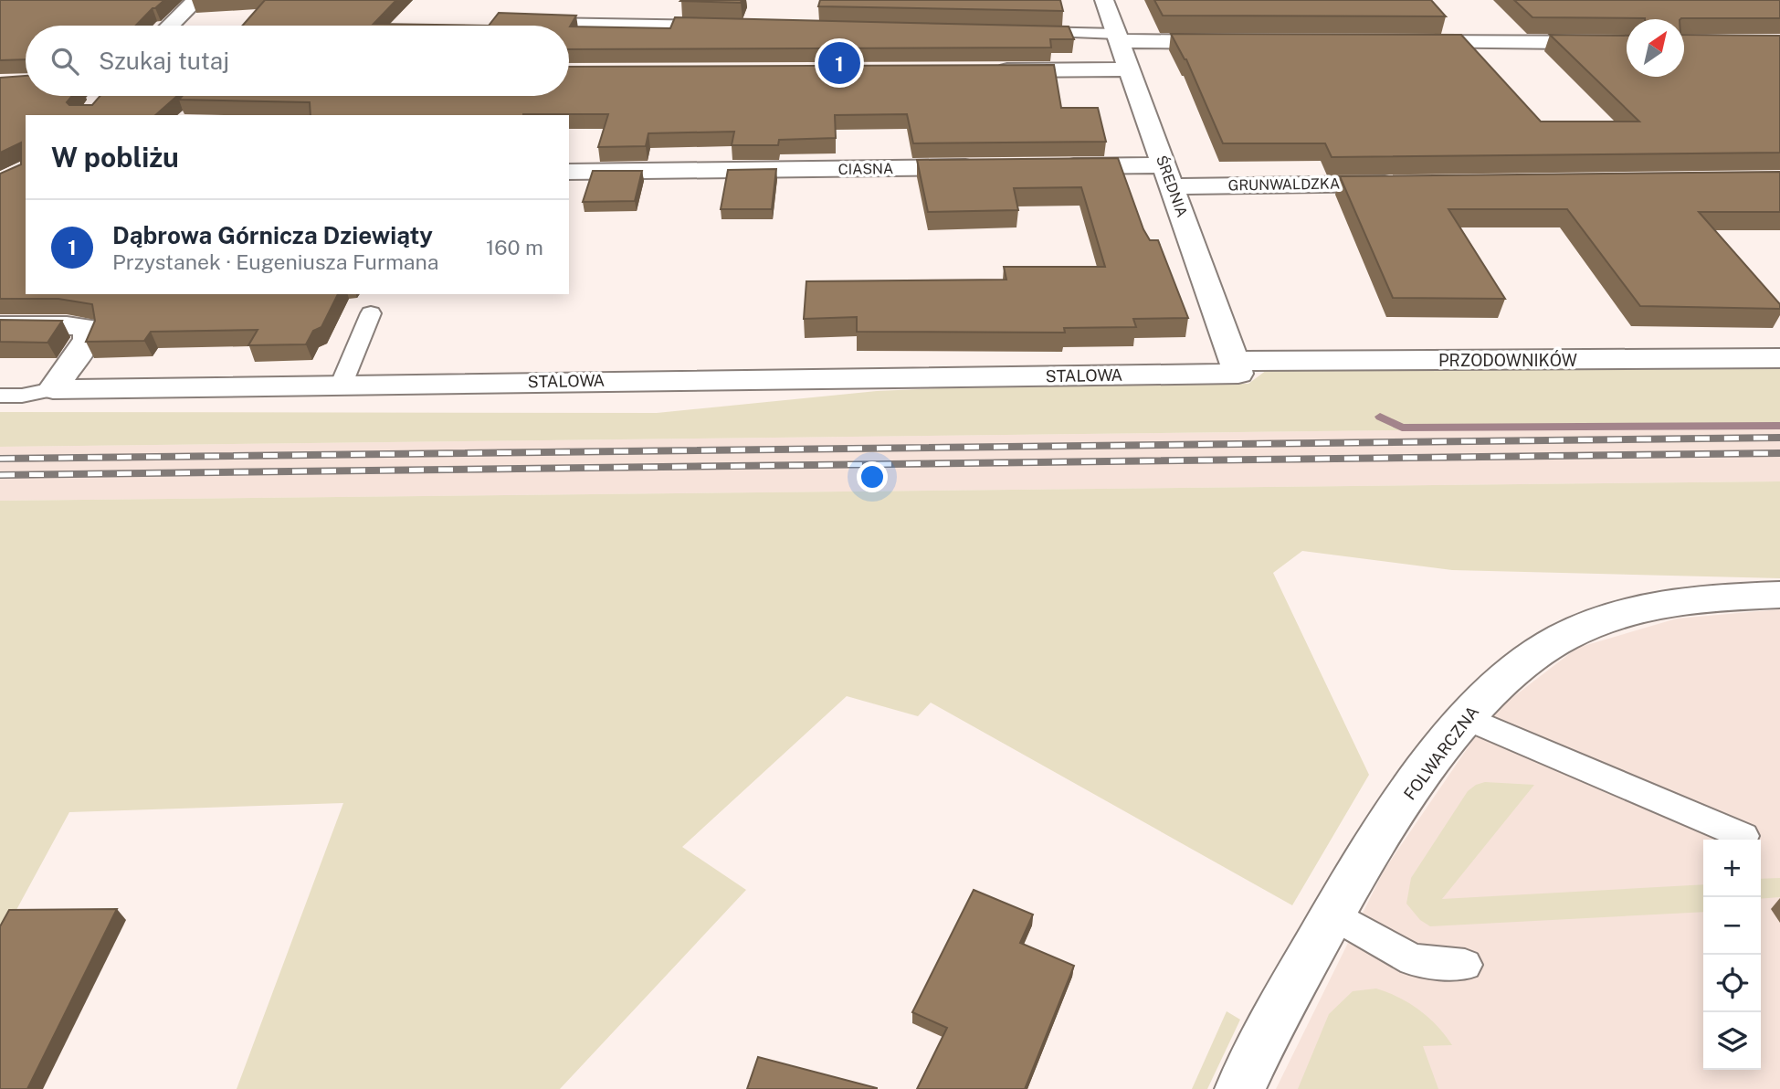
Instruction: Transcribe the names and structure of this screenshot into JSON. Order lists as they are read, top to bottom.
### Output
{
  "streets": {
    "street": [
      "CIASNA",
      "GRUNWALDZKA",
      "ŚREDNIA",
      "PRZODOWNIKÓW",
      "STALOWA",
      "FOLWARCZNA"
    ]
  },
  "crossings": [
    ["GRUNWALDZKA", "ŚREDNIA"],
    ["ŚREDNIA", "PRZODOWNIKÓW"],
    ["ŚREDNIA", "STALOWA"],
    ["PRZODOWNIKÓW", "STALOWA"]
  ],
  "north": "top right",
  "page": {
    "search": "Szukaj tutaj",
    "pins": "1",
    "heading": "W pobliżu",
    "list": [
      {
        "mark": "1",
        "name": "Dąbrowa Górnicza Dziewiąty",
        "note": "Przystanek · Eugeniusza Furmana",
        "value": "160 m"
      }
    ],
    "map_buttons": ["+", "−"]
  }
}
